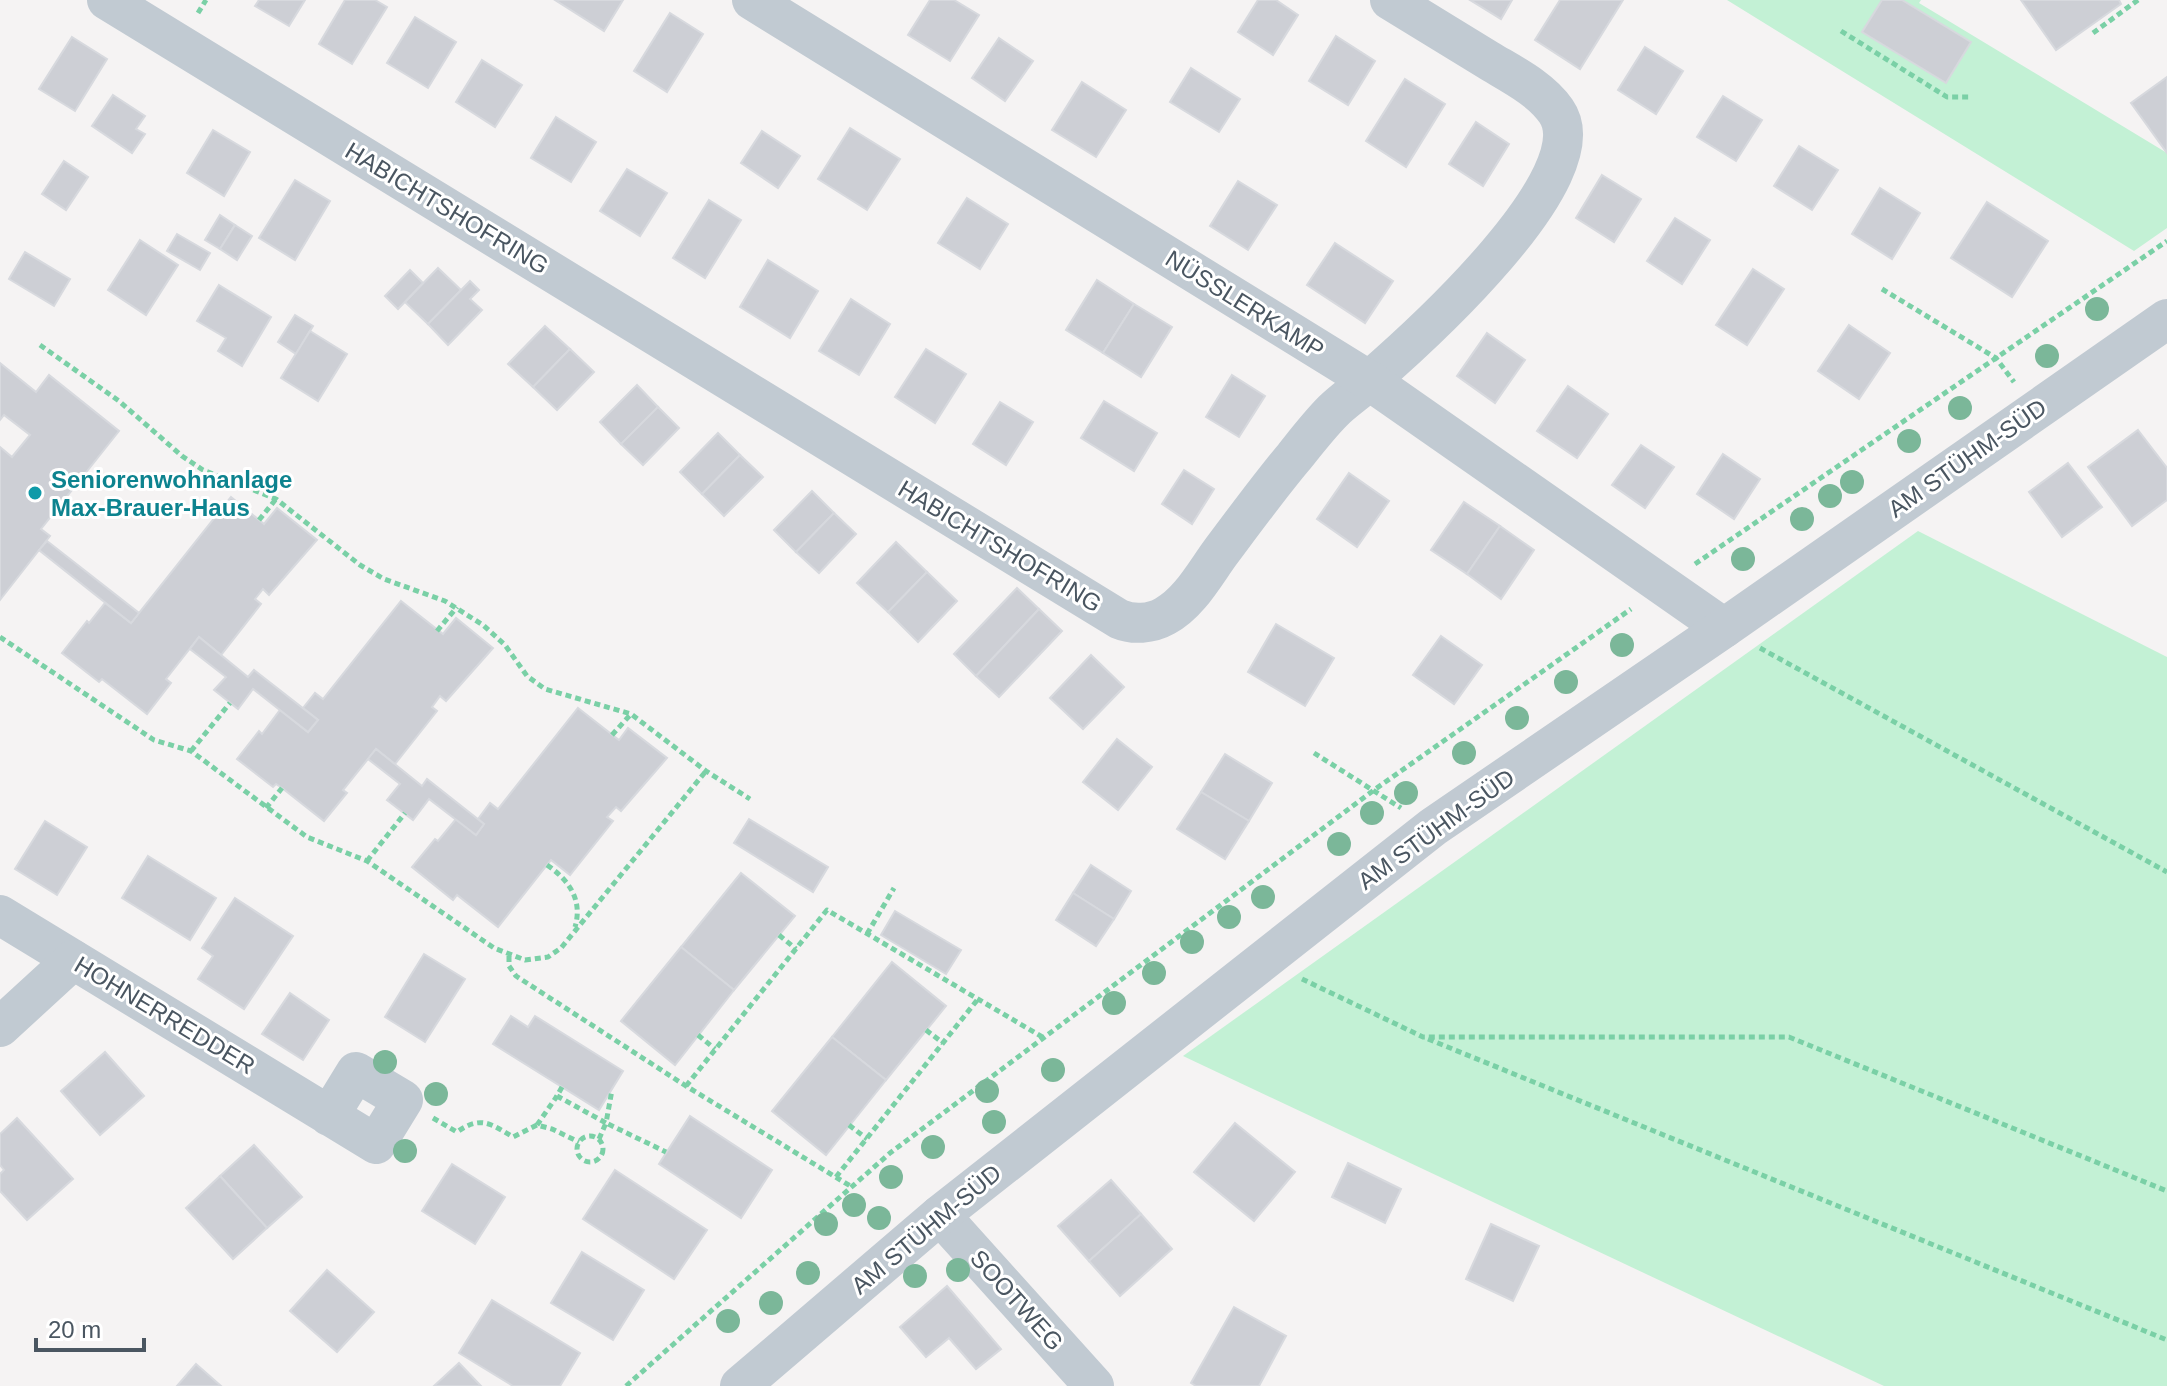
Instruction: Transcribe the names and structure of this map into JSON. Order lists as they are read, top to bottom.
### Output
{
  "streets": {
    "street": [
      "HABICHTSHOFRING",
      "NÜSSLERKAMP",
      "AM STÜHM-SÜD",
      "HOHNERREDDER",
      "SOOTWEG"
    ]
  },
  "crossings": [
    ["HABICHTSHOFRING", "NÜSSLERKAMP"],
    ["NÜSSLERKAMP", "AM STÜHM-SÜD"],
    ["AM STÜHM-SÜD", "SOOTWEG"]
  ],
  "places": ["Seniorenwohnanlage Max-Brauer-Haus"],
  "scale_bar": "20 m"
}
